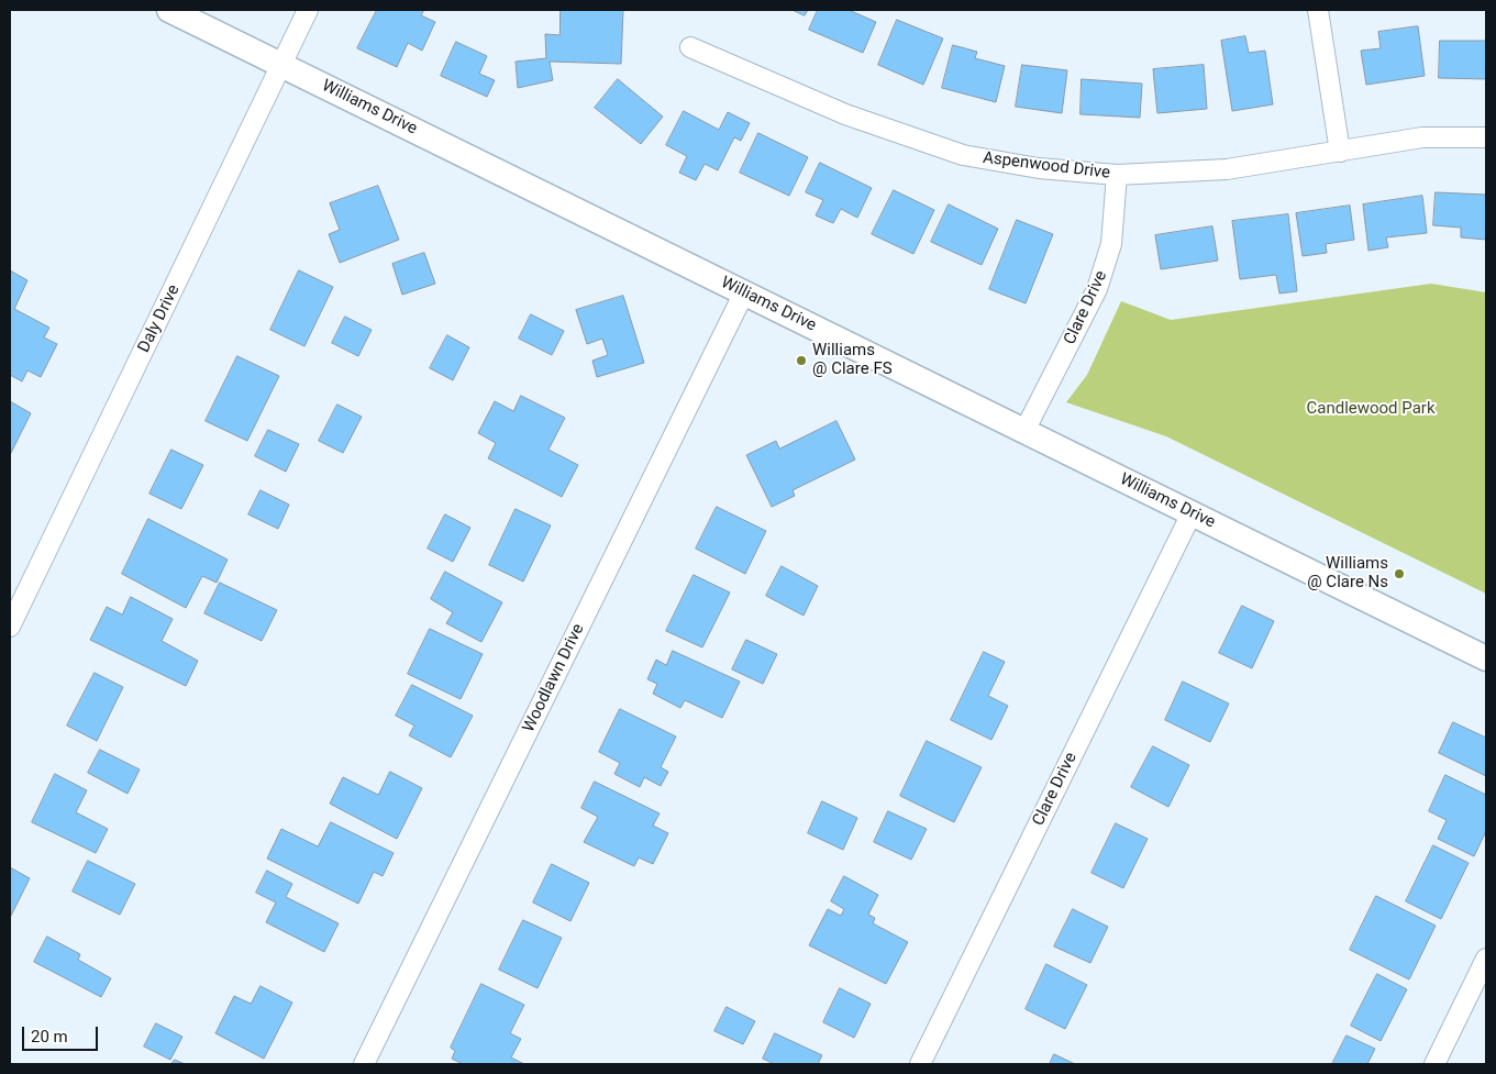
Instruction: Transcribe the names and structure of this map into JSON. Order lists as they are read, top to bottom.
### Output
{
  "streets": {
    "street": [
      "Williams Drive",
      "Aspenwood Drive",
      "Clare Drive",
      "Daly Drive",
      "Woodlawn Drive"
    ]
  },
  "crossings": [
    ["Williams Drive", "Clare Drive"],
    ["Williams Drive", "Daly Drive"],
    ["Williams Drive", "Woodlawn Drive"],
    ["Aspenwood Drive", "Clare Drive"]
  ],
  "parks": ["Candlewood Park"],
  "places": ["Williams @ Clare FS", "Williams @ Clare Ns"],
  "scale_bar": "20 m"
}
